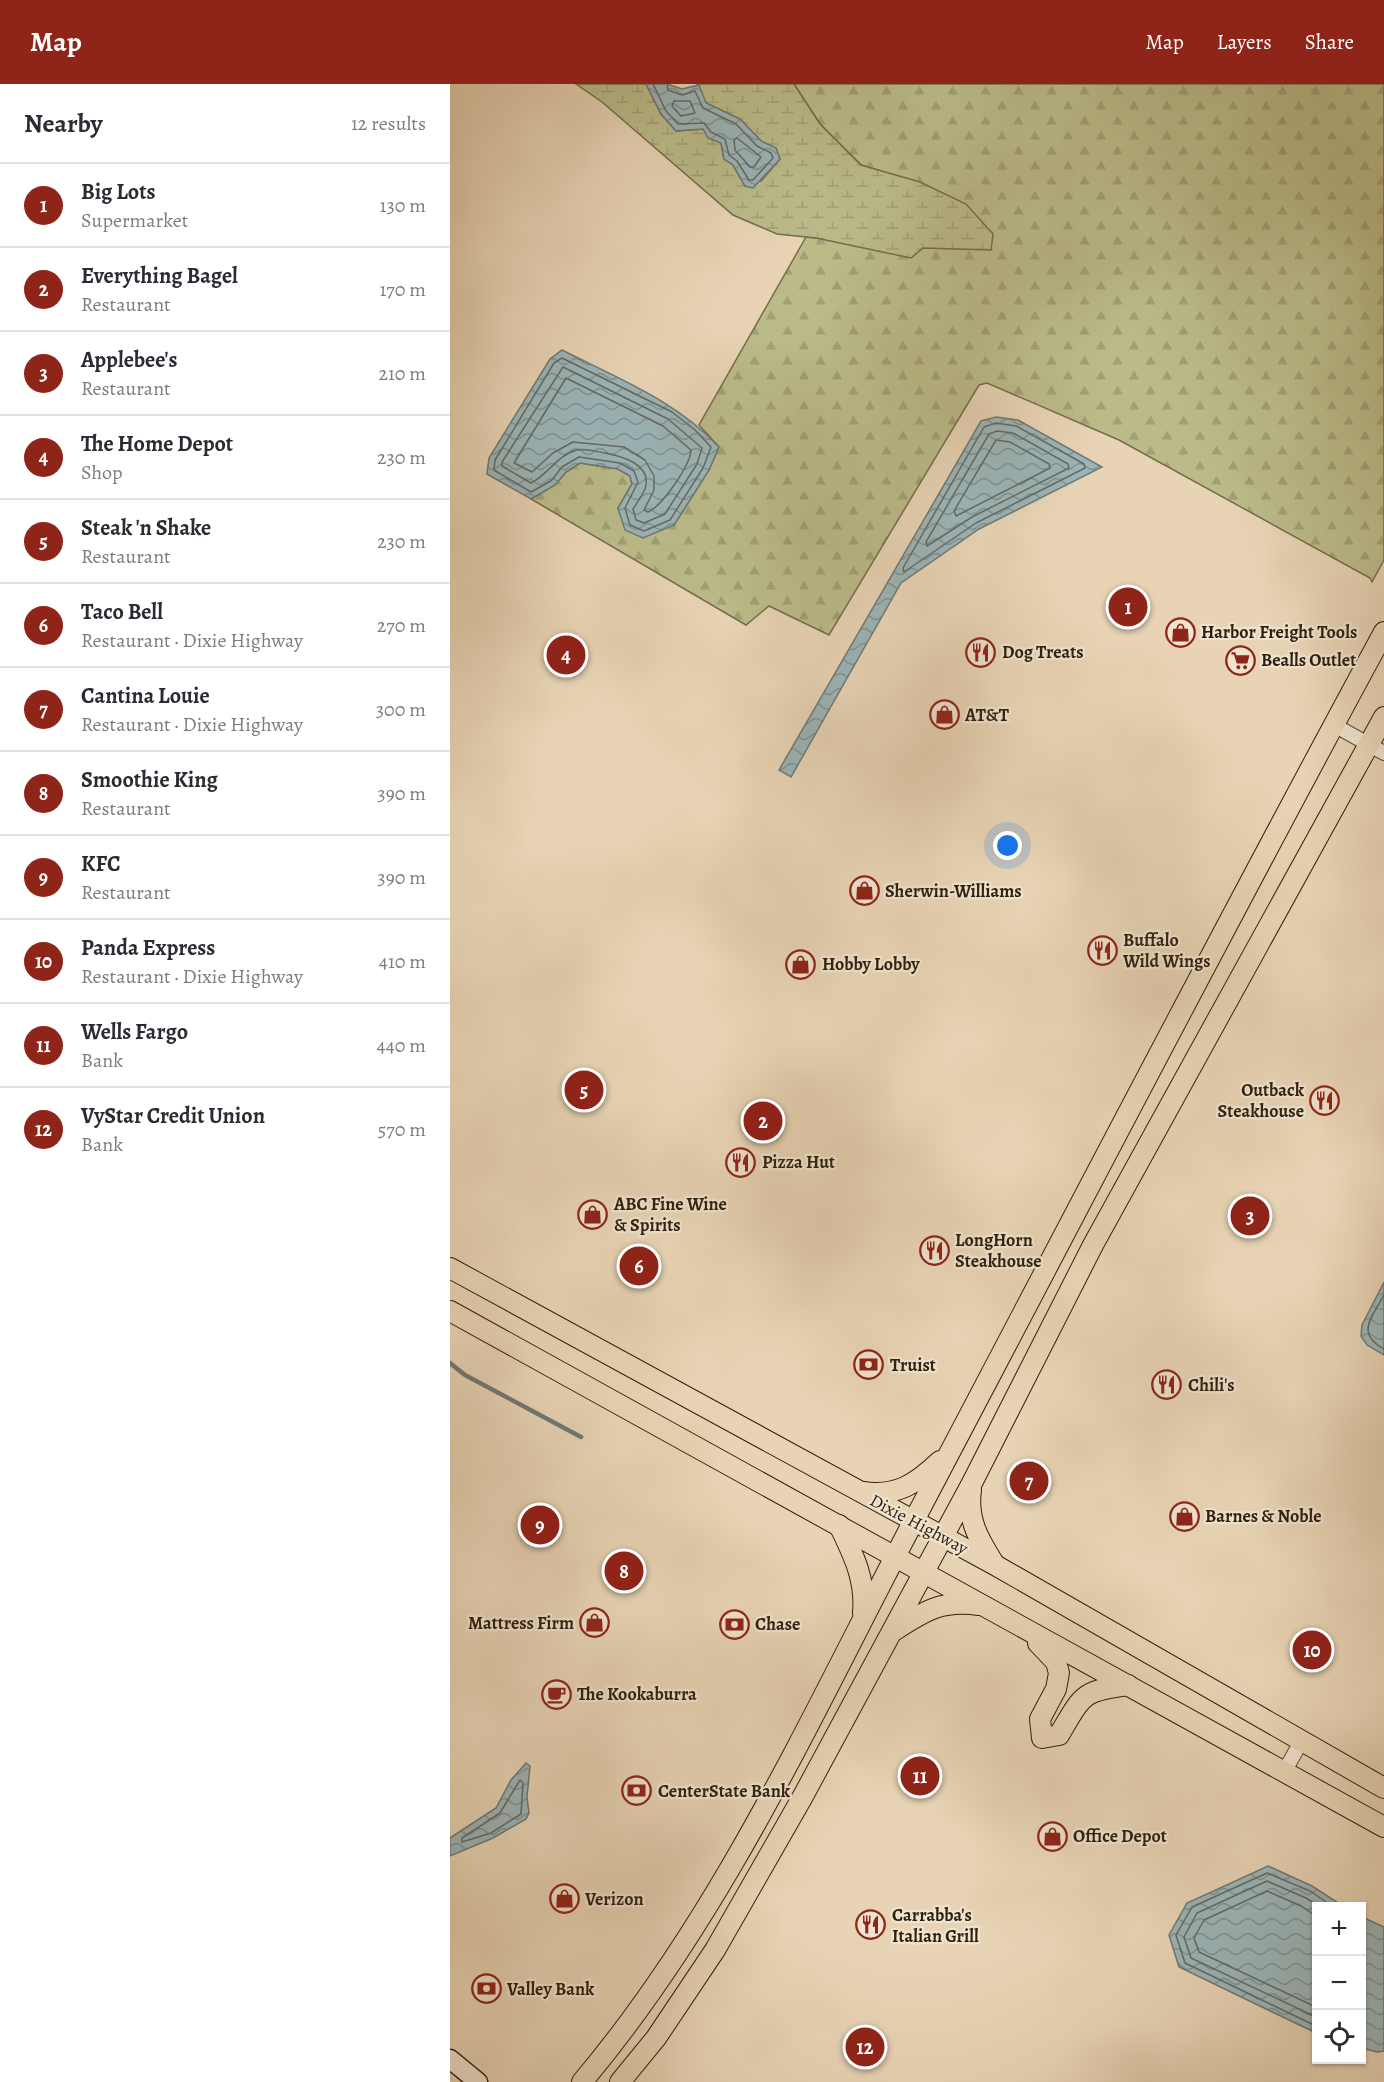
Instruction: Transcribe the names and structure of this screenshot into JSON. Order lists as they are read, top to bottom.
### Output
{
  "streets": {
    "main road": ["Dixie Highway"]
  },
  "places": {
    "shop": [
      "Harbor Freight Tools",
      "AT&T",
      "Sherwin-Williams",
      "Hobby Lobby",
      "ABC Fine Wine & Spirits",
      "Barnes & Noble",
      "Mattress Firm",
      "Office Depot",
      "Verizon"
    ],
    "restaurant": [
      "Dog Treats",
      "Buffalo Wild Wings",
      "Outback Steakhouse",
      "Pizza Hut",
      "LongHorn Steakhouse",
      "Chili's",
      "Carrabba's Italian Grill"
    ],
    "supermarket": ["Bealls Outlet"],
    "bank": [
      "Truist",
      "Chase",
      "CenterState Bank",
      "Valley Bank"
    ],
    "cafe": ["The Kookaburra"]
  },
  "page": {
    "header": "Map",
    "nav": ["Map", "Layers", "Share"],
    "heading": ["Nearby", "12 results"],
    "list": [
      {
        "mark": "1",
        "name": "Big Lots",
        "note": "Supermarket",
        "value": "130 m"
      },
      {
        "mark": "2",
        "name": "Everything Bagel",
        "note": "Restaurant",
        "value": "170 m"
      },
      {
        "mark": "3",
        "name": "Applebee's",
        "note": "Restaurant",
        "value": "210 m"
      },
      {
        "mark": "4",
        "name": "The Home Depot",
        "note": "Shop",
        "value": "230 m"
      },
      {
        "mark": "5",
        "name": "Steak 'n Shake",
        "note": "Restaurant",
        "value": "230 m"
      },
      {
        "mark": "6",
        "name": "Taco Bell",
        "note": "Restaurant · Dixie Highway",
        "value": "270 m"
      },
      {
        "mark": "7",
        "name": "Cantina Louie",
        "note": "Restaurant · Dixie Highway",
        "value": "300 m"
      },
      {
        "mark": "8",
        "name": "Smoothie King",
        "note": "Restaurant",
        "value": "390 m"
      },
      {
        "mark": "9",
        "name": "KFC",
        "note": "Restaurant",
        "value": "390 m"
      },
      {
        "mark": "10",
        "name": "Panda Express",
        "note": "Restaurant · Dixie Highway",
        "value": "410 m"
      },
      {
        "mark": "11",
        "name": "Wells Fargo",
        "note": "Bank",
        "value": "440 m"
      },
      {
        "mark": "12",
        "name": "VyStar Credit Union",
        "note": "Bank",
        "value": "570 m"
      }
    ],
    "pins": [
      "1",
      "4",
      "5",
      "2",
      "3",
      "6",
      "7",
      "9",
      "8",
      "10",
      "11",
      "12"
    ],
    "map_buttons": ["+", "−"]
  }
}
